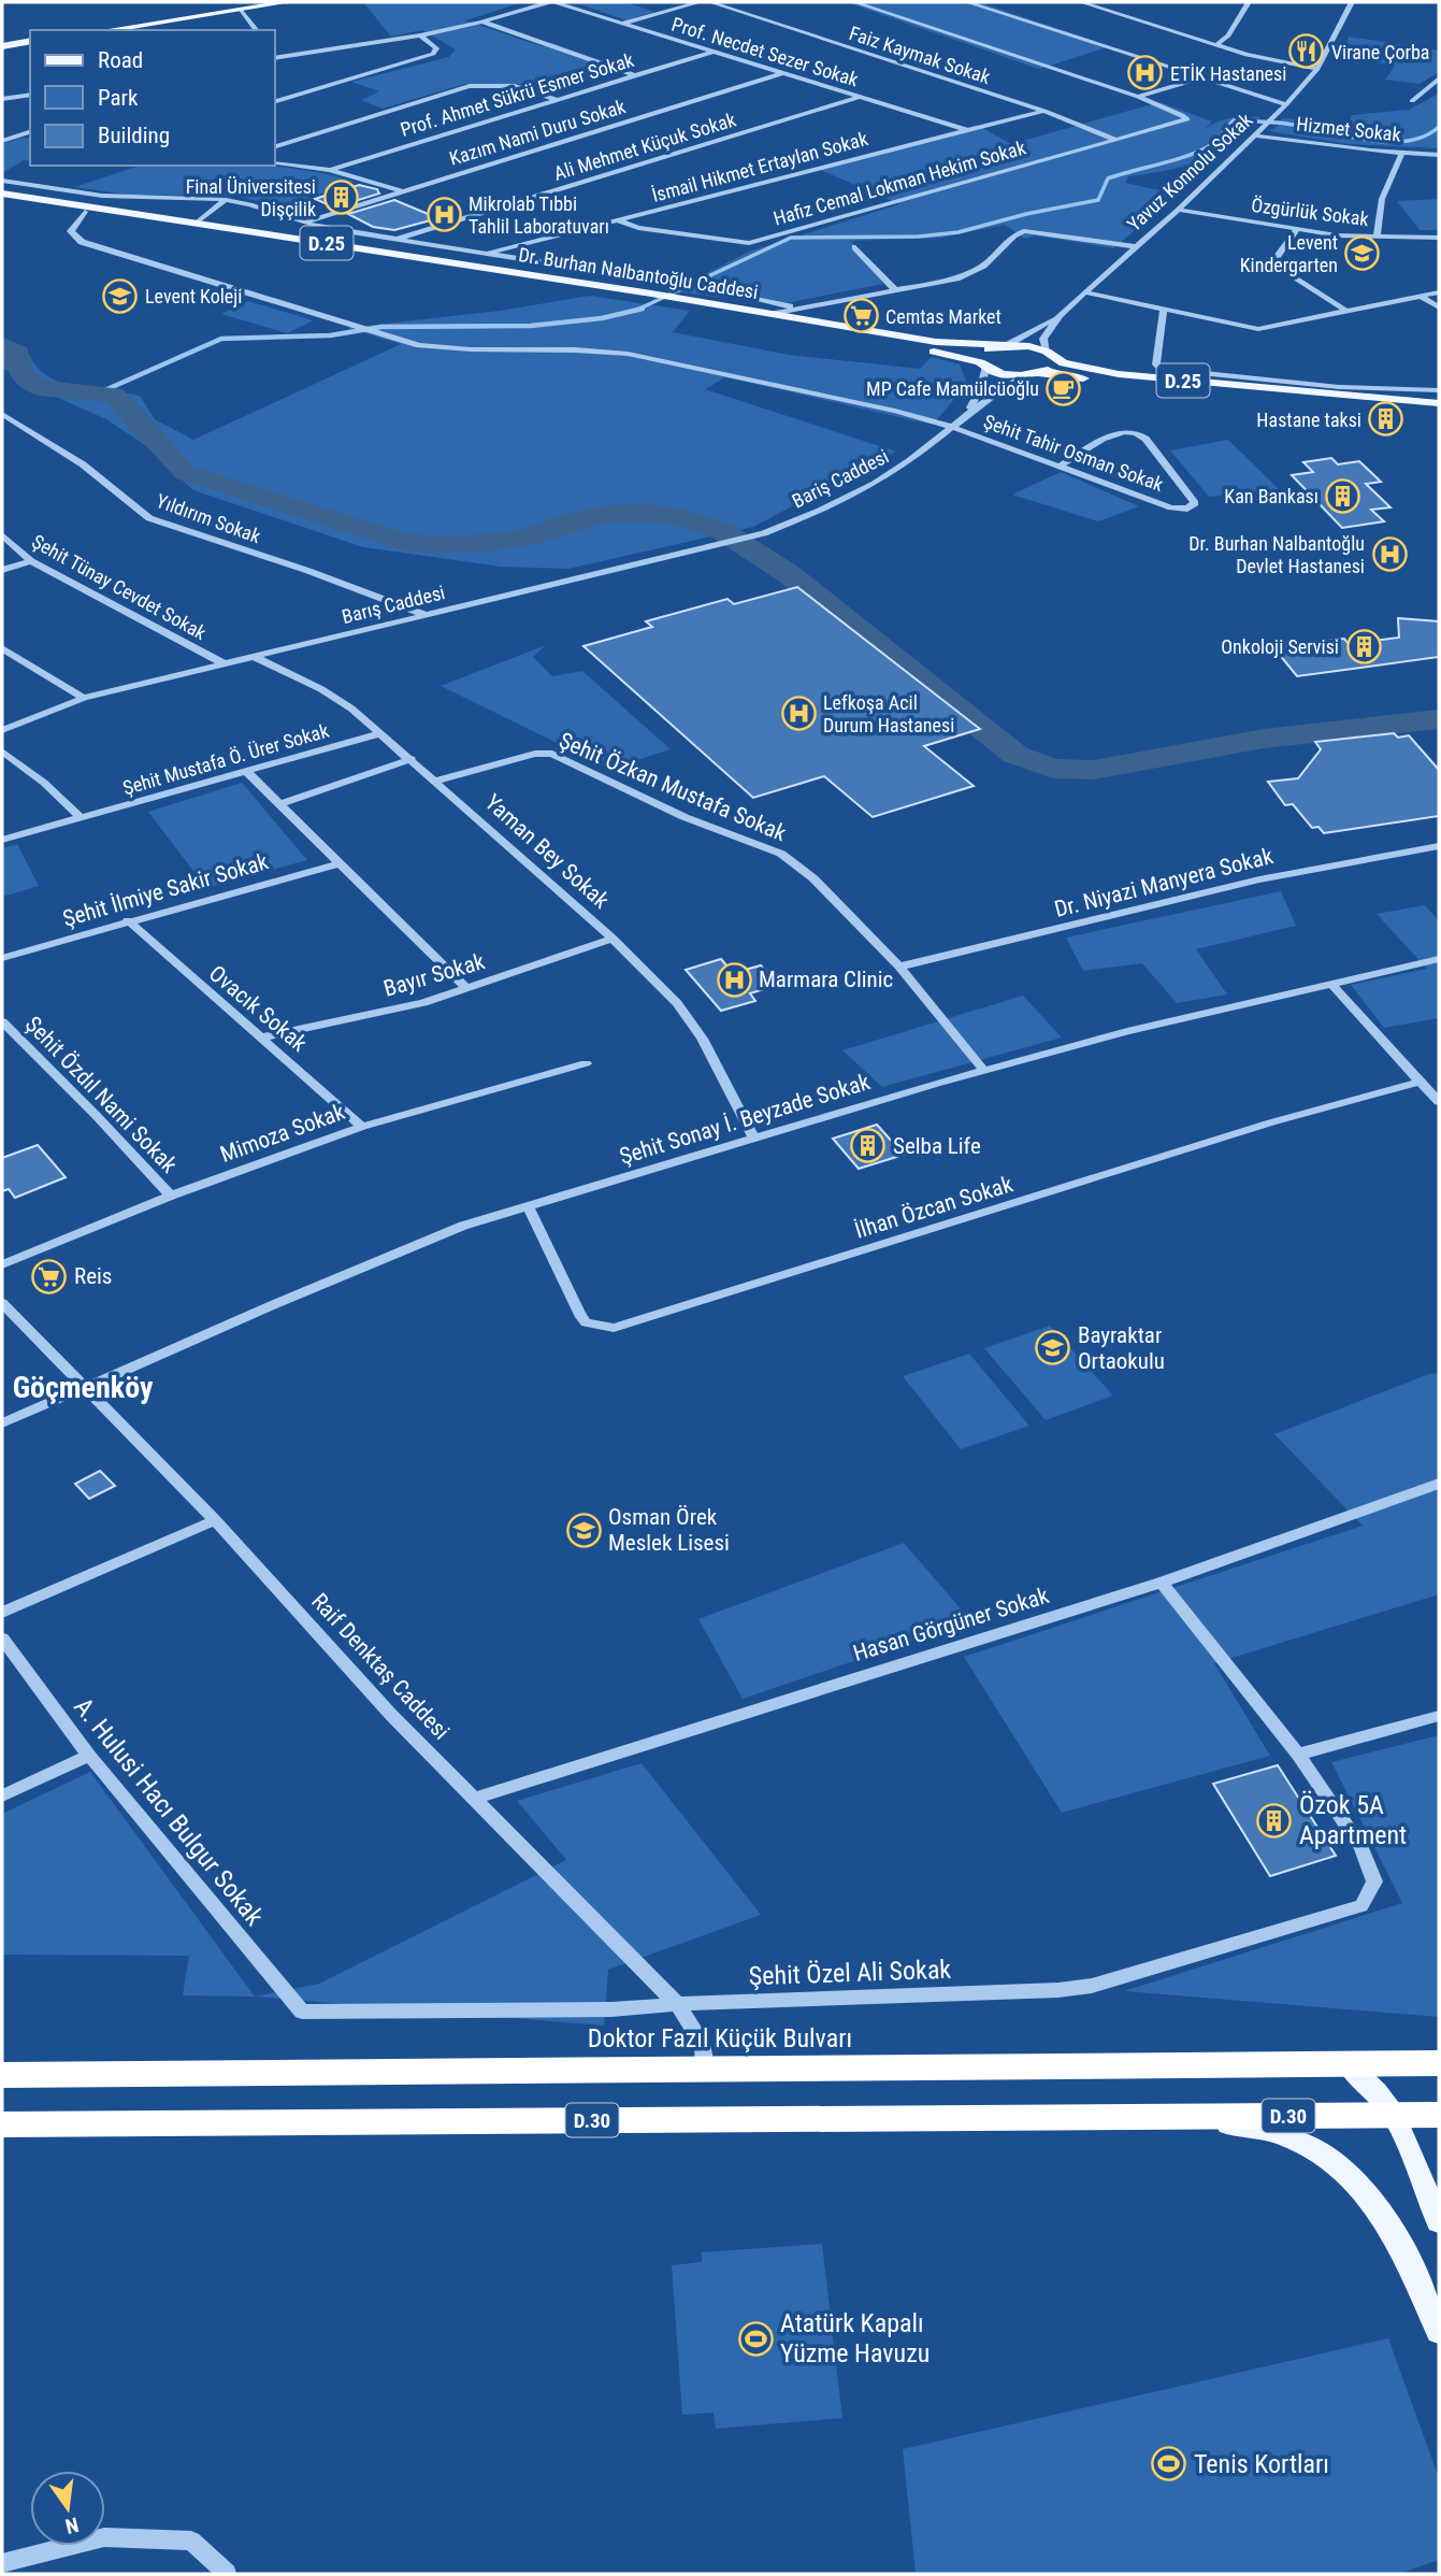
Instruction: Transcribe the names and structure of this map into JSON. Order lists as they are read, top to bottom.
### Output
{
  "streets": {
    "highway": ["Doktor Fazıl Küçük Bulvarı", "D.30"],
    "main road": ["D.25", "Dr. Burhan Nalbantoğlu Caddesi"],
    "street": [
      "Prof. Necdet Sezer Sokak",
      "Faiz Kaymak Sokak",
      "Prof. Ahmet Sükrü Esmer Sokak",
      "Hizmet Sokak",
      "Kazım Nami Duru Sokak",
      "Ali Mehmet Küçuk Sokak",
      "İsmail Hikmet Ertaylan Sokak",
      "Yavuz Konnolu Sokak",
      "Hafiz Cemal Lokman Hekim Sokak",
      "Özgürlük Sokak",
      "Şehit Tahir Osman Sokak",
      "Bariş Caddesi",
      "Yıldırım Sokak",
      "Şehit Tünay Cevdet Sokak",
      "Barış Caddesi",
      "Şehit Mustafa Ö. Ürer Sokak",
      "Şehit Özkan Mustafa Sokak",
      "Yaman Bey Sokak",
      "Dr. Niyazi Manyera Sokak",
      "Şehit İlmiye Sakir Sokak",
      "Bayır Sokak",
      "Ovacık Sokak",
      "Şehit Özdıl Nami Sokak",
      "Şehit Sonay İ. Beyzade Sokak",
      "Mimoza Sokak",
      "İlhan Özcan Sokak",
      "Hasan Görgüner Sokak",
      "Raif Denktaş Caddesi",
      "A. Hulusi Hacı Bulgur Sokak",
      "Şehit Özel Ali Sokak"
    ]
  },
  "crossings": [
    ["Prof. Necdet Sezer Sokak", "Prof. Ahmet Sükrü Esmer Sokak"],
    ["Prof. Necdet Sezer Sokak", "Kazım Nami Duru Sokak"],
    ["Prof. Necdet Sezer Sokak", "Ali Mehmet Küçuk Sokak"],
    ["Prof. Necdet Sezer Sokak", "İsmail Hikmet Ertaylan Sokak"],
    ["Faiz Kaymak Sokak", "İsmail Hikmet Ertaylan Sokak"],
    ["Faiz Kaymak Sokak", "Hafiz Cemal Lokman Hekim Sokak"],
    ["Hizmet Sokak", "Yavuz Konnolu Sokak"],
    ["İsmail Hikmet Ertaylan Sokak", "Hafiz Cemal Lokman Hekim Sokak"],
    ["Yavuz Konnolu Sokak", "Özgürlük Sokak"],
    ["Yavuz Konnolu Sokak", "D.25"],
    ["Yavuz Konnolu Sokak", "Dr. Burhan Nalbantoğlu Caddesi"],
    ["D.25", "Dr. Burhan Nalbantoğlu Caddesi"],
    ["D.25", "Bariş Caddesi"],
    ["Dr. Burhan Nalbantoğlu Caddesi", "Şehit Tahir Osman Sokak"],
    ["Dr. Burhan Nalbantoğlu Caddesi", "Bariş Caddesi"],
    ["Şehit Tahir Osman Sokak", "Bariş Caddesi"],
    ["Bariş Caddesi", "Barış Caddesi"],
    ["Yıldırım Sokak", "Barış Caddesi"],
    ["Şehit Tünay Cevdet Sokak", "Barış Caddesi"],
    ["Barış Caddesi", "Yaman Bey Sokak"],
    ["Şehit Mustafa Ö. Ürer Sokak", "Yaman Bey Sokak"],
    ["Şehit Özkan Mustafa Sokak", "Yaman Bey Sokak"],
    ["Şehit Özkan Mustafa Sokak", "Dr. Niyazi Manyera Sokak"],
    ["Şehit Özkan Mustafa Sokak", "Şehit Sonay İ. Beyzade Sokak"],
    ["Yaman Bey Sokak", "Bayır Sokak"],
    ["Yaman Bey Sokak", "Şehit Sonay İ. Beyzade Sokak"],
    ["Şehit İlmiye Sakir Sokak", "Ovacık Sokak"],
    ["Bayır Sokak", "Ovacık Sokak"],
    ["Ovacık Sokak", "Mimoza Sokak"],
    ["Şehit Özdıl Nami Sokak", "Mimoza Sokak"],
    ["Şehit Sonay İ. Beyzade Sokak", "İlhan Özcan Sokak"],
    ["Şehit Sonay İ. Beyzade Sokak", "Raif Denktaş Caddesi"],
    ["Hasan Görgüner Sokak", "Raif Denktaş Caddesi"],
    ["Raif Denktaş Caddesi", "Şehit Özel Ali Sokak"],
    ["Raif Denktaş Caddesi", "Doktor Fazıl Küçük Bulvarı"],
    ["A. Hulusi Hacı Bulgur Sokak", "Şehit Özel Ali Sokak"]
  ],
  "districts": ["Göçmenköy"],
  "places": {
    "restaurant": ["Virane Çorba"],
    "hospital": [
      "ETİK Hastanesi",
      "Mikrolab Tıbbi Tahlil Laboratuvarı",
      "Dr. Burhan Nalbantoğlu Devlet Hastanesi",
      "Lefkoşa Acil Durum Hastanesi",
      "Marmara Clinic"
    ],
    "building": [
      "Final Üniversitesi Dişçilik",
      "Hastane taksi",
      "Kan Bankası",
      "Onkoloji Servisi",
      "Selba Life",
      "Özok 5A Apartment"
    ],
    "school or university": [
      "Levent Kindergarten",
      "Levent Koleji",
      "Bayraktar Ortaokulu",
      "Osman Örek Meslek Lisesi"
    ],
    "supermarket": ["Cemtas Market", "Reis"],
    "cafe": ["MP Cafe Mamülcüoğlu"],
    "sports": ["Atatürk Kapalı Yüzme Havuzu", "Tenis Kortları"]
  },
  "legend": ["Road", "Park", "Building"],
  "north": "bottom"
}
